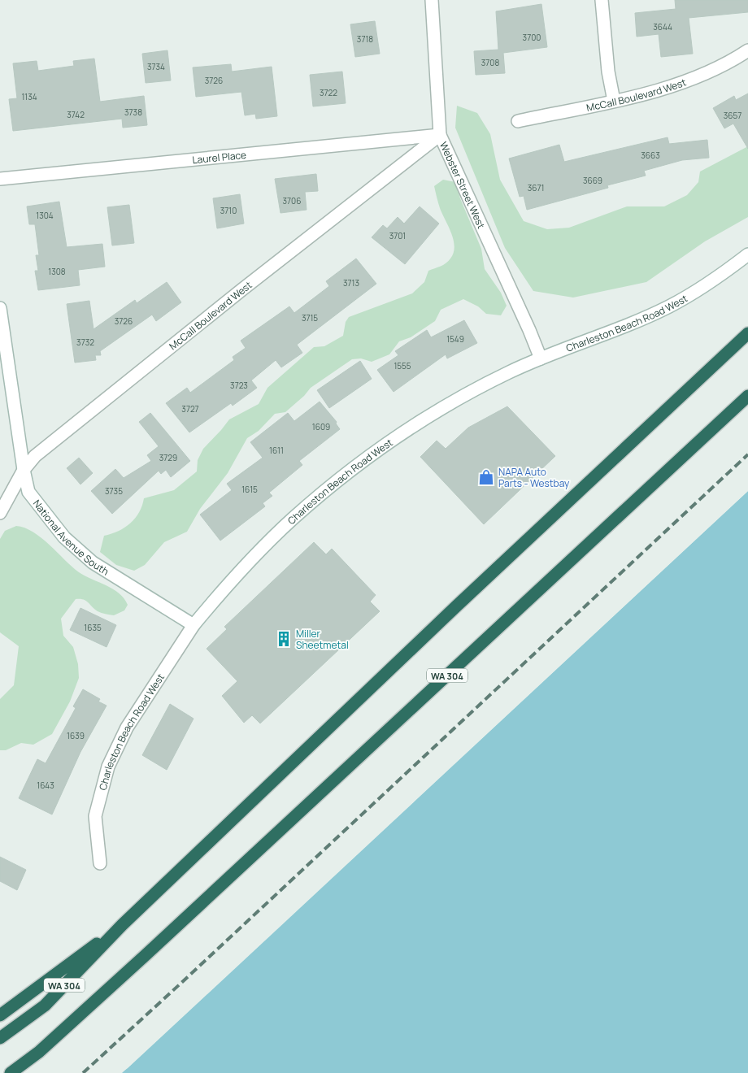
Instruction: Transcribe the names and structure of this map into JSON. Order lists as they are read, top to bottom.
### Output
{
  "streets": {
    "highway": ["WA 304"],
    "street": [
      "McCall Boulevard West",
      "Laurel Place",
      "Webster Street West",
      "Charleston Beach Road West",
      "National Avenue South"
    ]
  },
  "crossings": [
    ["McCall Boulevard West", "Laurel Place"],
    ["McCall Boulevard West", "Webster Street West"],
    ["McCall Boulevard West", "National Avenue South"],
    ["Laurel Place", "Webster Street West"],
    ["Webster Street West", "Charleston Beach Road West"],
    ["Charleston Beach Road West", "National Avenue South"]
  ],
  "places": {
    "shop": ["NAPA Auto Parts - Westbay"],
    "building": ["Miller Sheetmetal"]
  },
  "house_numbers": [
    "3644",
    "3700",
    "3718",
    "3708",
    "3734",
    "3726",
    "3722",
    "1134",
    "3738",
    "3742",
    "3657",
    "3663",
    "3669",
    "3671",
    "3706",
    "3710",
    "1304",
    "3701",
    "1308",
    "3713",
    "3715",
    "3726",
    "1549",
    "3732",
    "1555",
    "3723",
    "3727",
    "1609",
    "1611",
    "3729",
    "1615",
    "3735",
    "1635",
    "1639",
    "1643"
  ]
}
